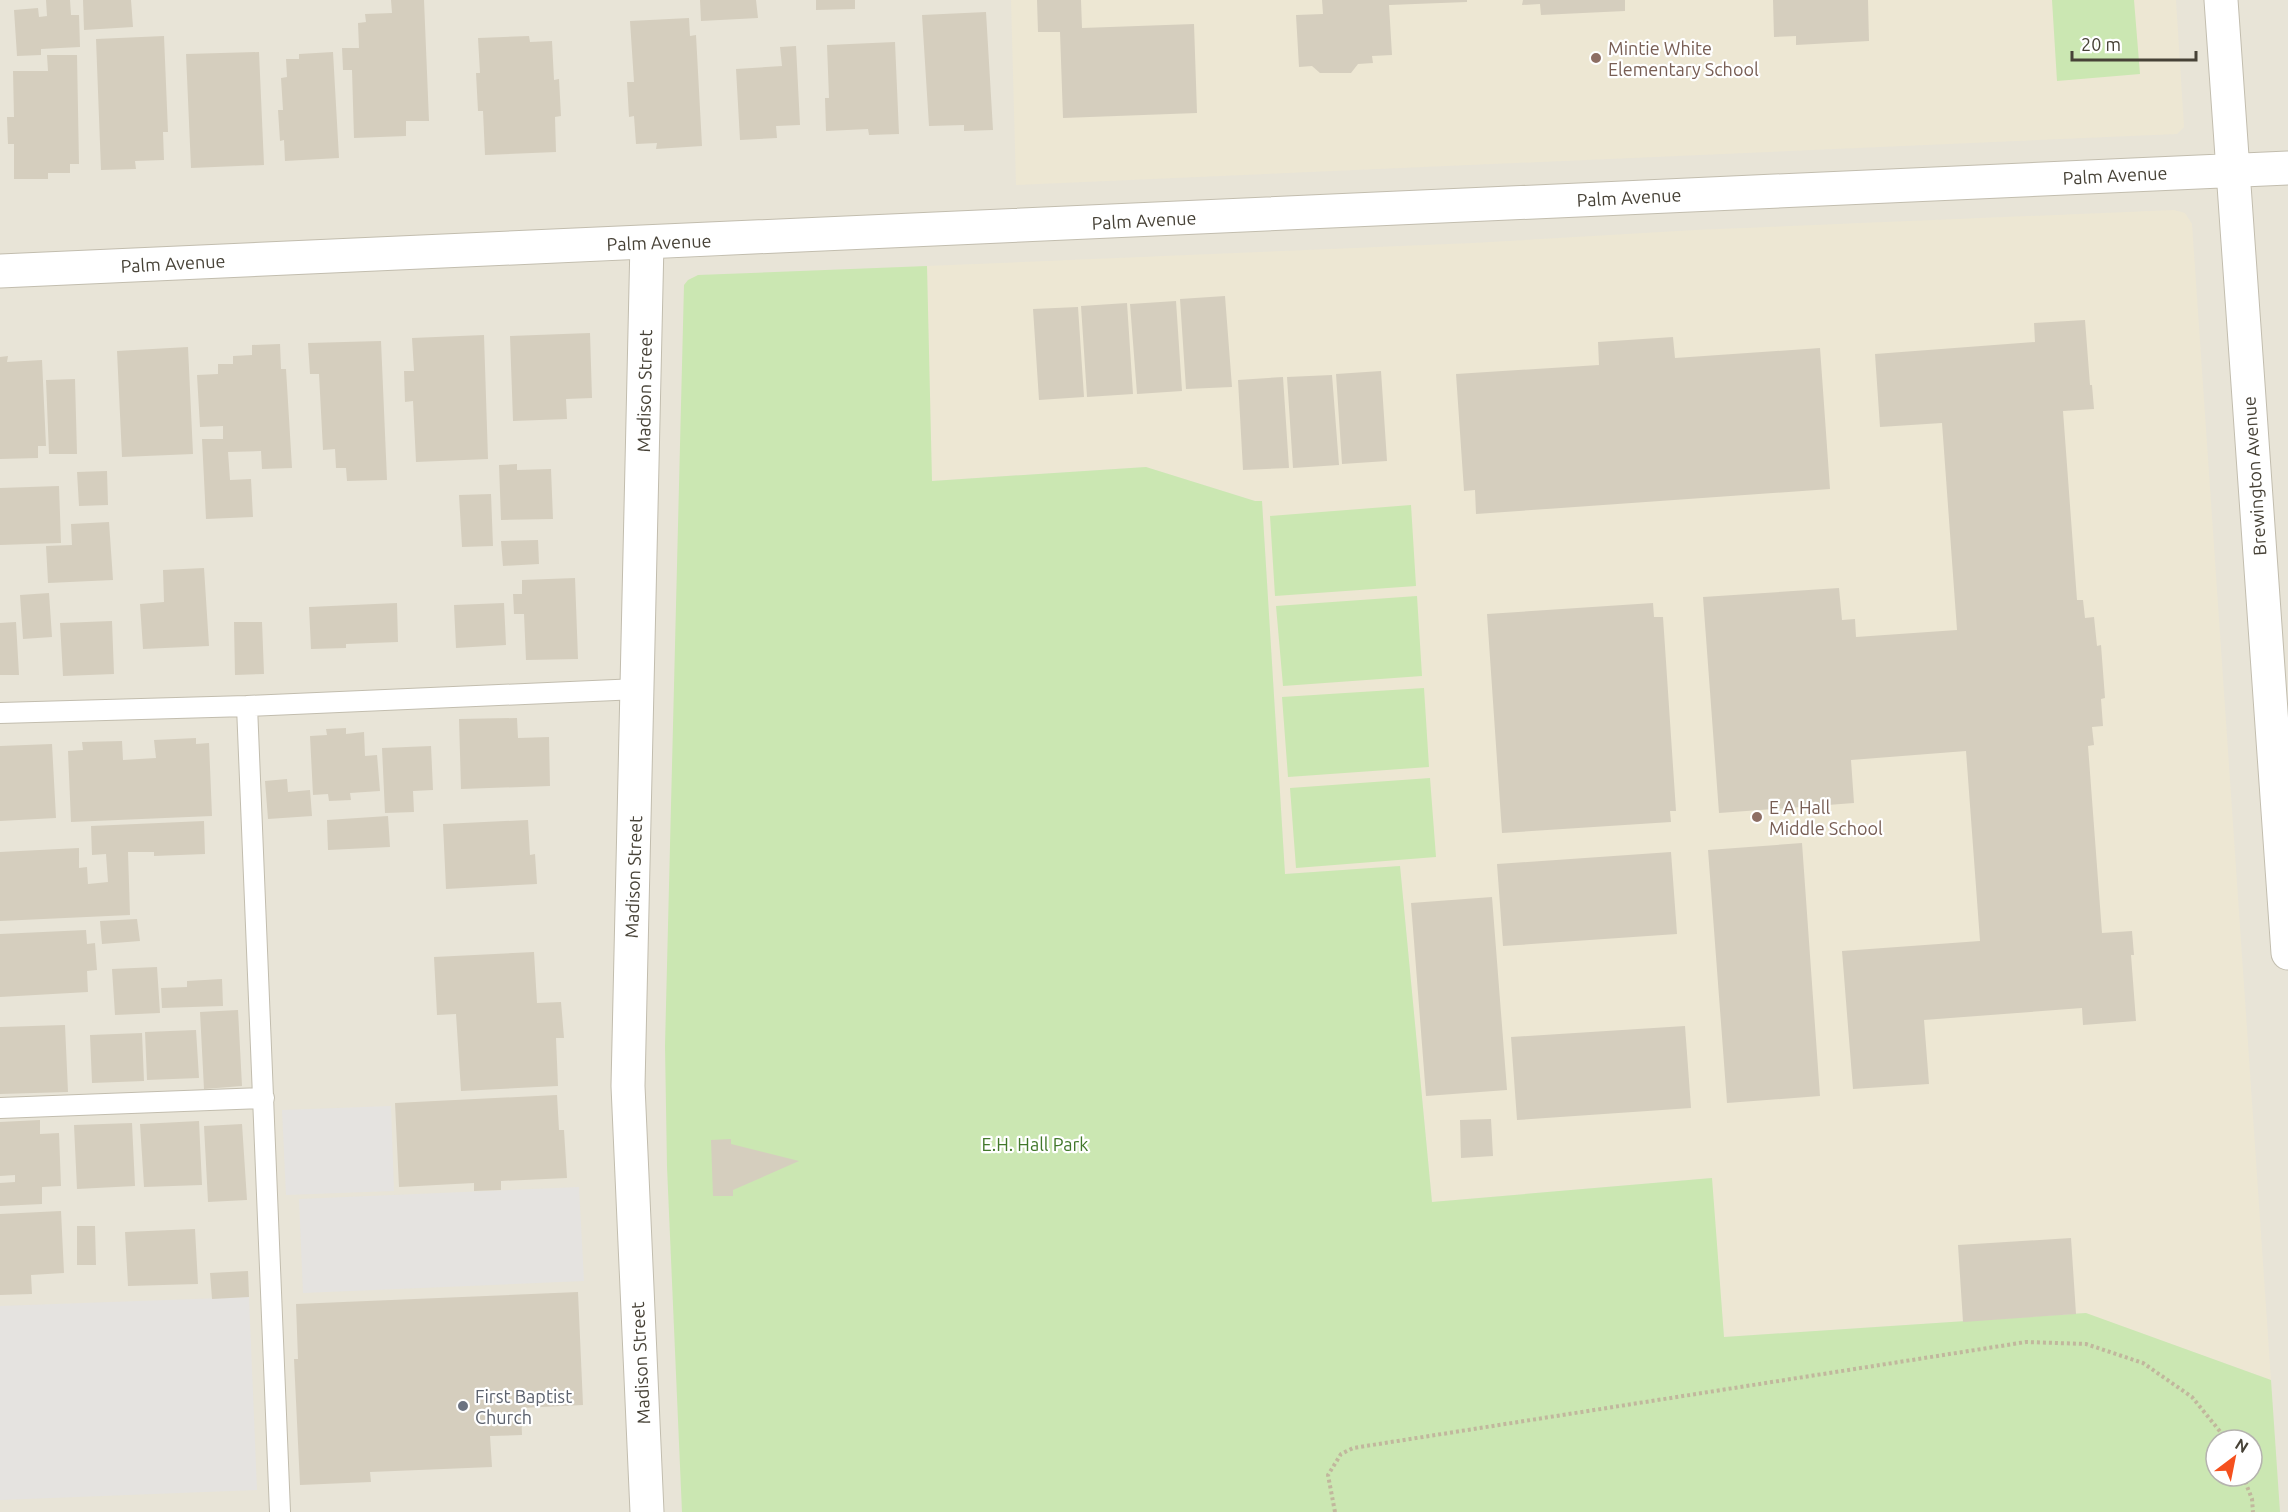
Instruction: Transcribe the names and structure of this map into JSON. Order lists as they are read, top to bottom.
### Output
{
  "streets": {
    "street": ["Palm Avenue", "Madison Street", "Brewington Avenue"]
  },
  "crossings": [
    ["Palm Avenue", "Madison Street"],
    ["Palm Avenue", "Brewington Avenue"]
  ],
  "parks": ["E.H. Hall Park"],
  "places": ["Mintie White Elementary School", "E A Hall Middle School", "First Baptist Church"],
  "scale_bar": "20 m",
  "north": "top right"
}
